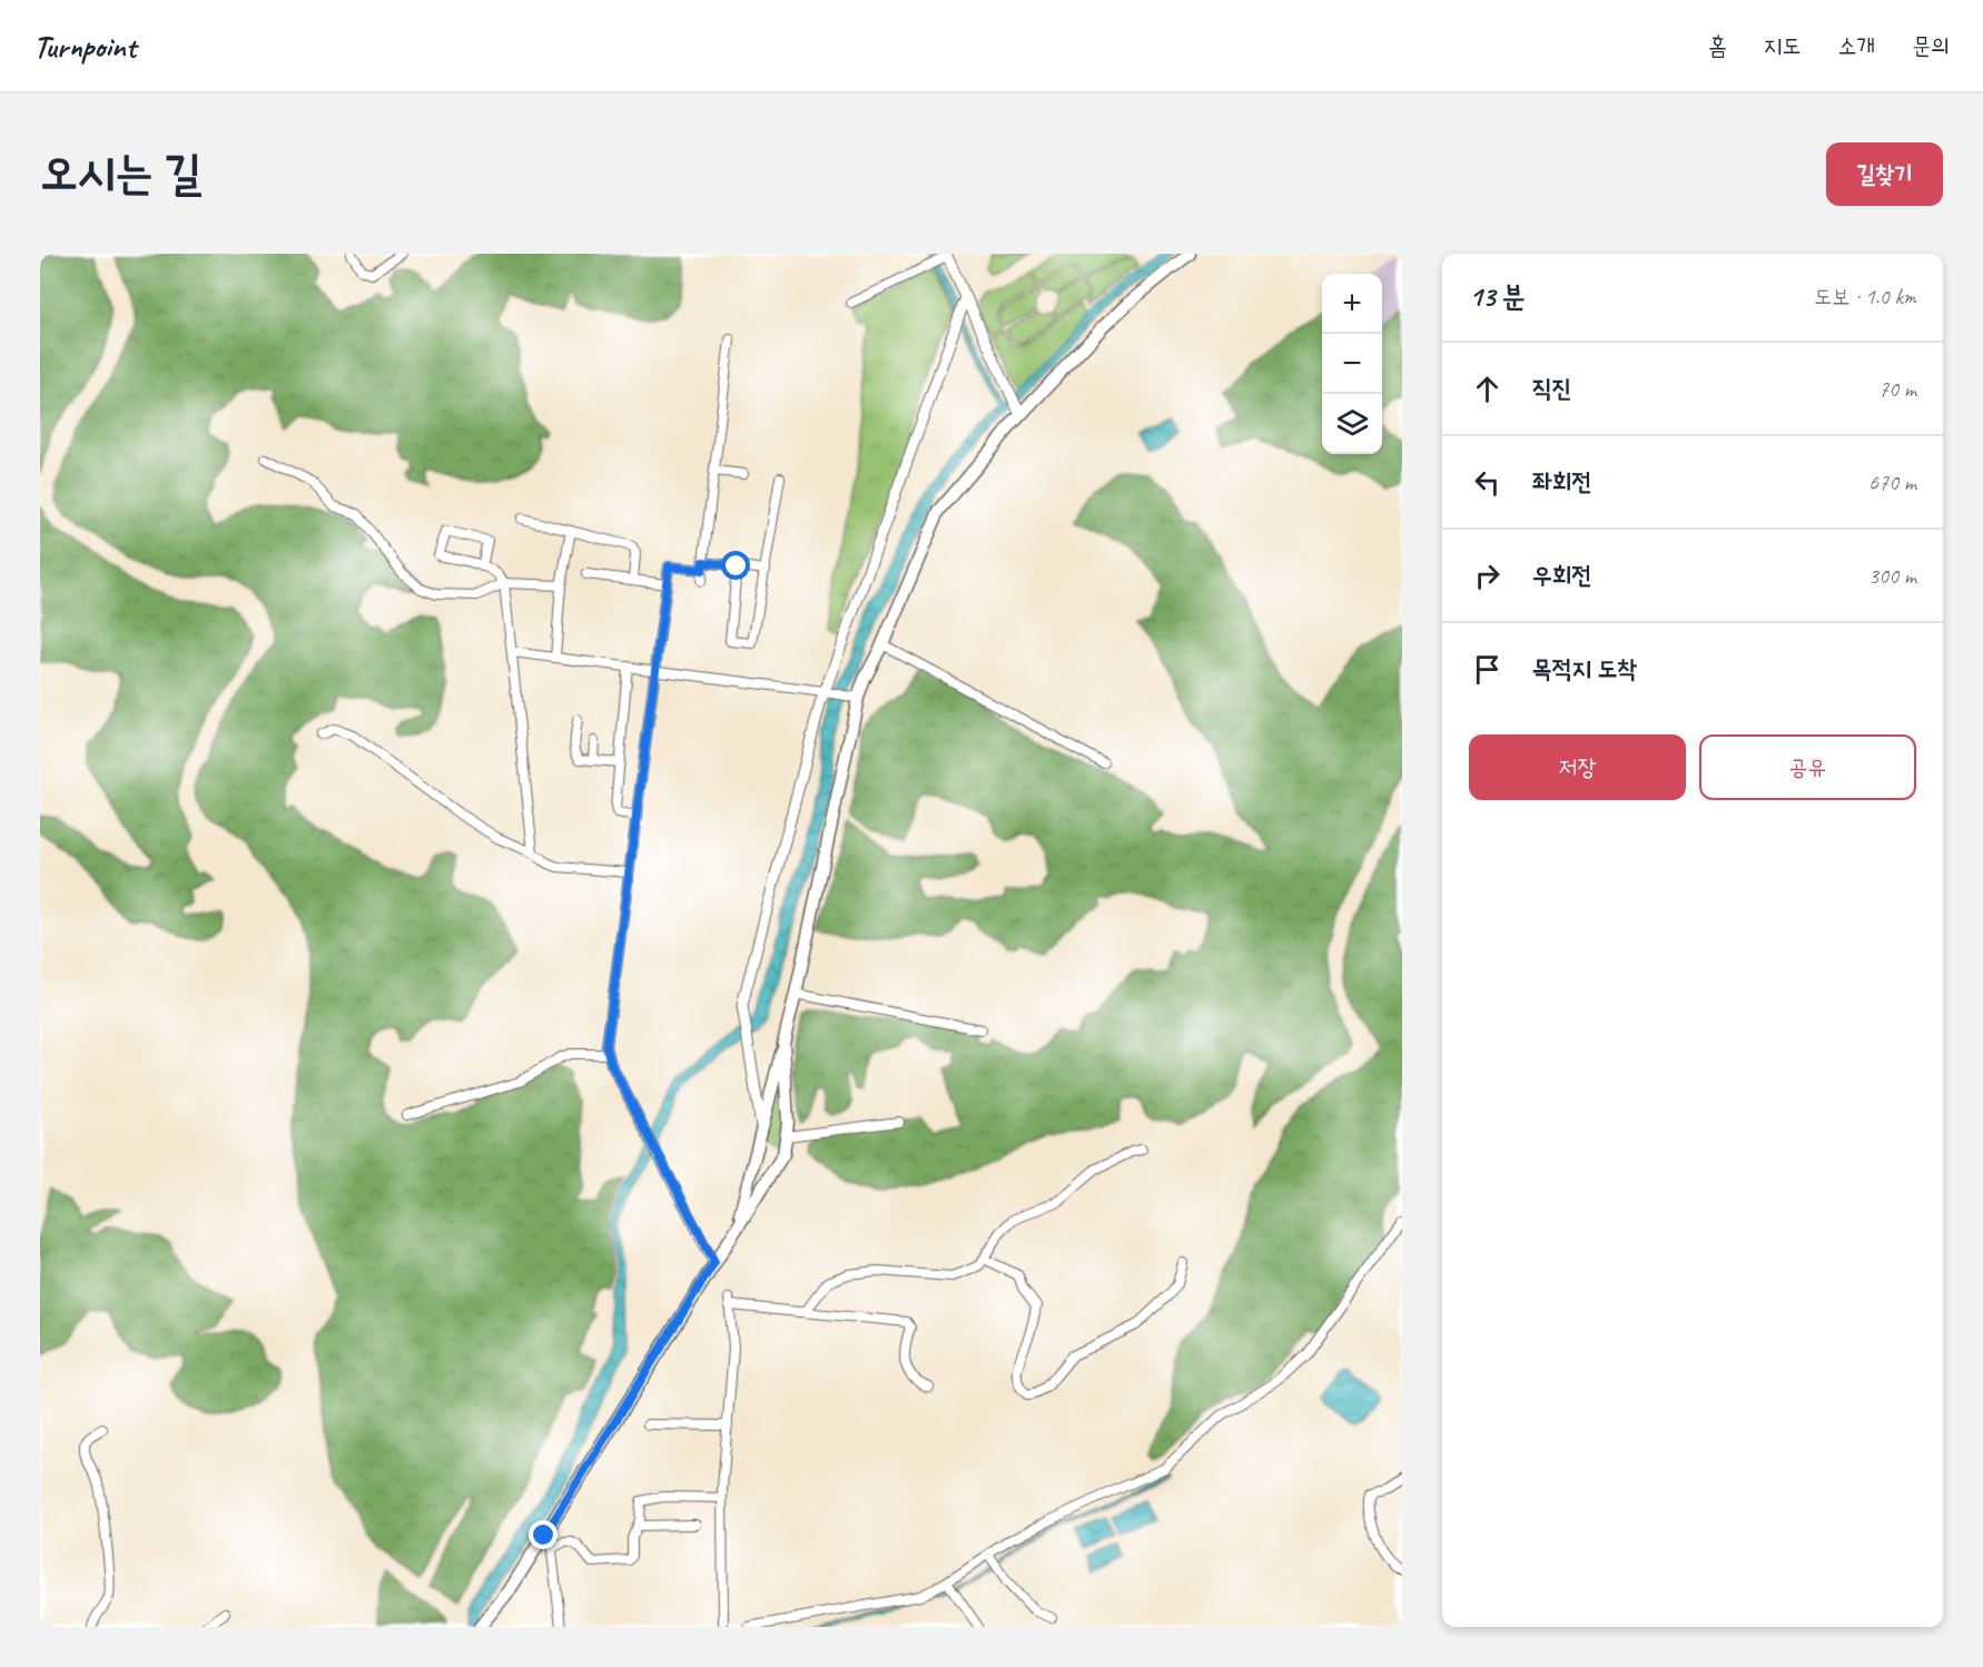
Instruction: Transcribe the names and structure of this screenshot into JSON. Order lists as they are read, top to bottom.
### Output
{
  "page": {
    "header": "Turnpoint",
    "nav": [
      "홈",
      "지도",
      "소개",
      "문의"
    ],
    "buttons": [
      "길찾기",
      ["저장", "공유"]
    ],
    "title": "오시는 길",
    "heading": ["13 분", "도보 · 1.0 km"],
    "map_buttons": ["+", "−"],
    "list": [
      ["직진", "70 m"],
      ["좌회전", "670 m"],
      ["우회전", "300 m"],
      "목적지 도착"
    ]
  }
}
